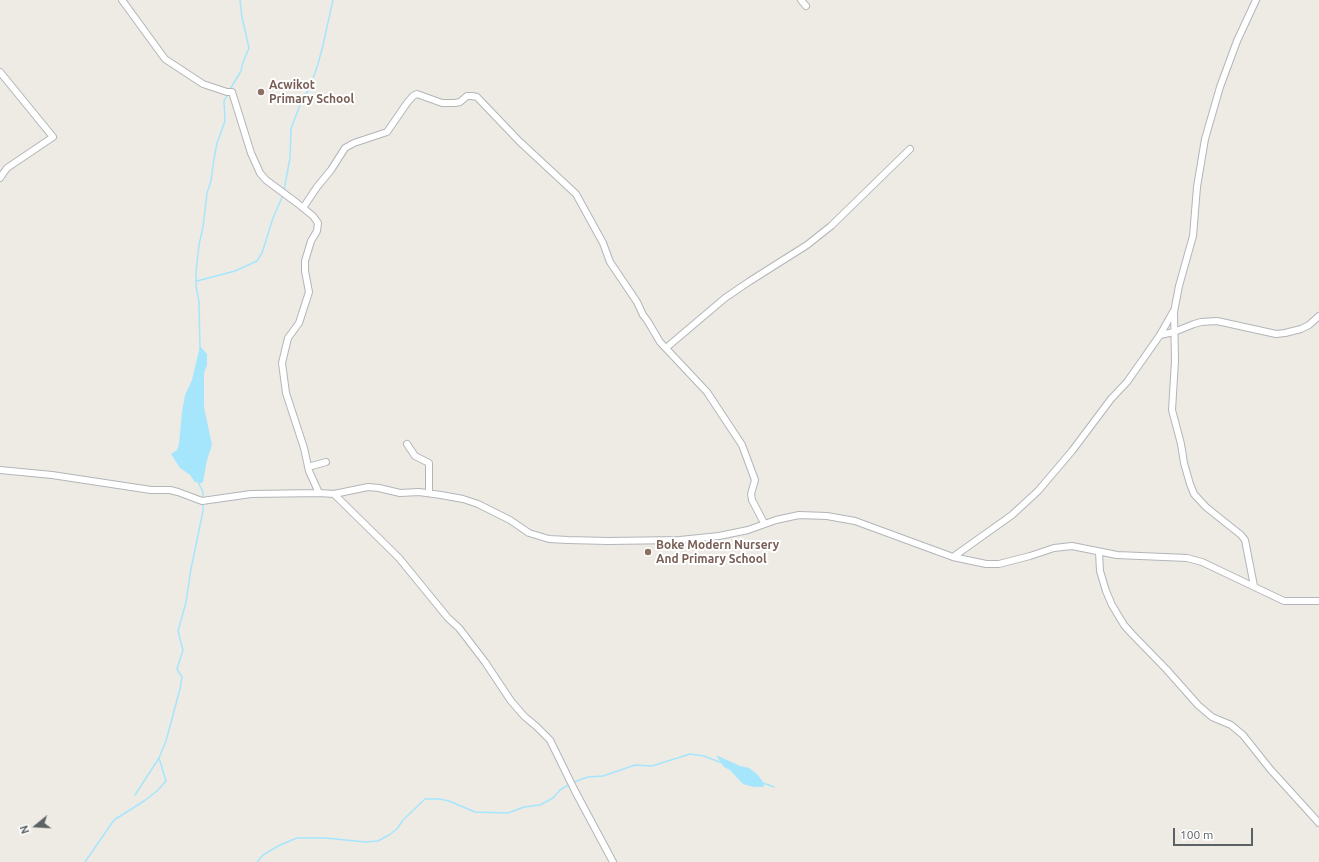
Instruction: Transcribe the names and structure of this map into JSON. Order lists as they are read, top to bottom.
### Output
{
  "places": ["Acwikot Primary School", "Boke Modern Nursery And Primary School"],
  "scale_bar": "100 m",
  "north": "left"
}
